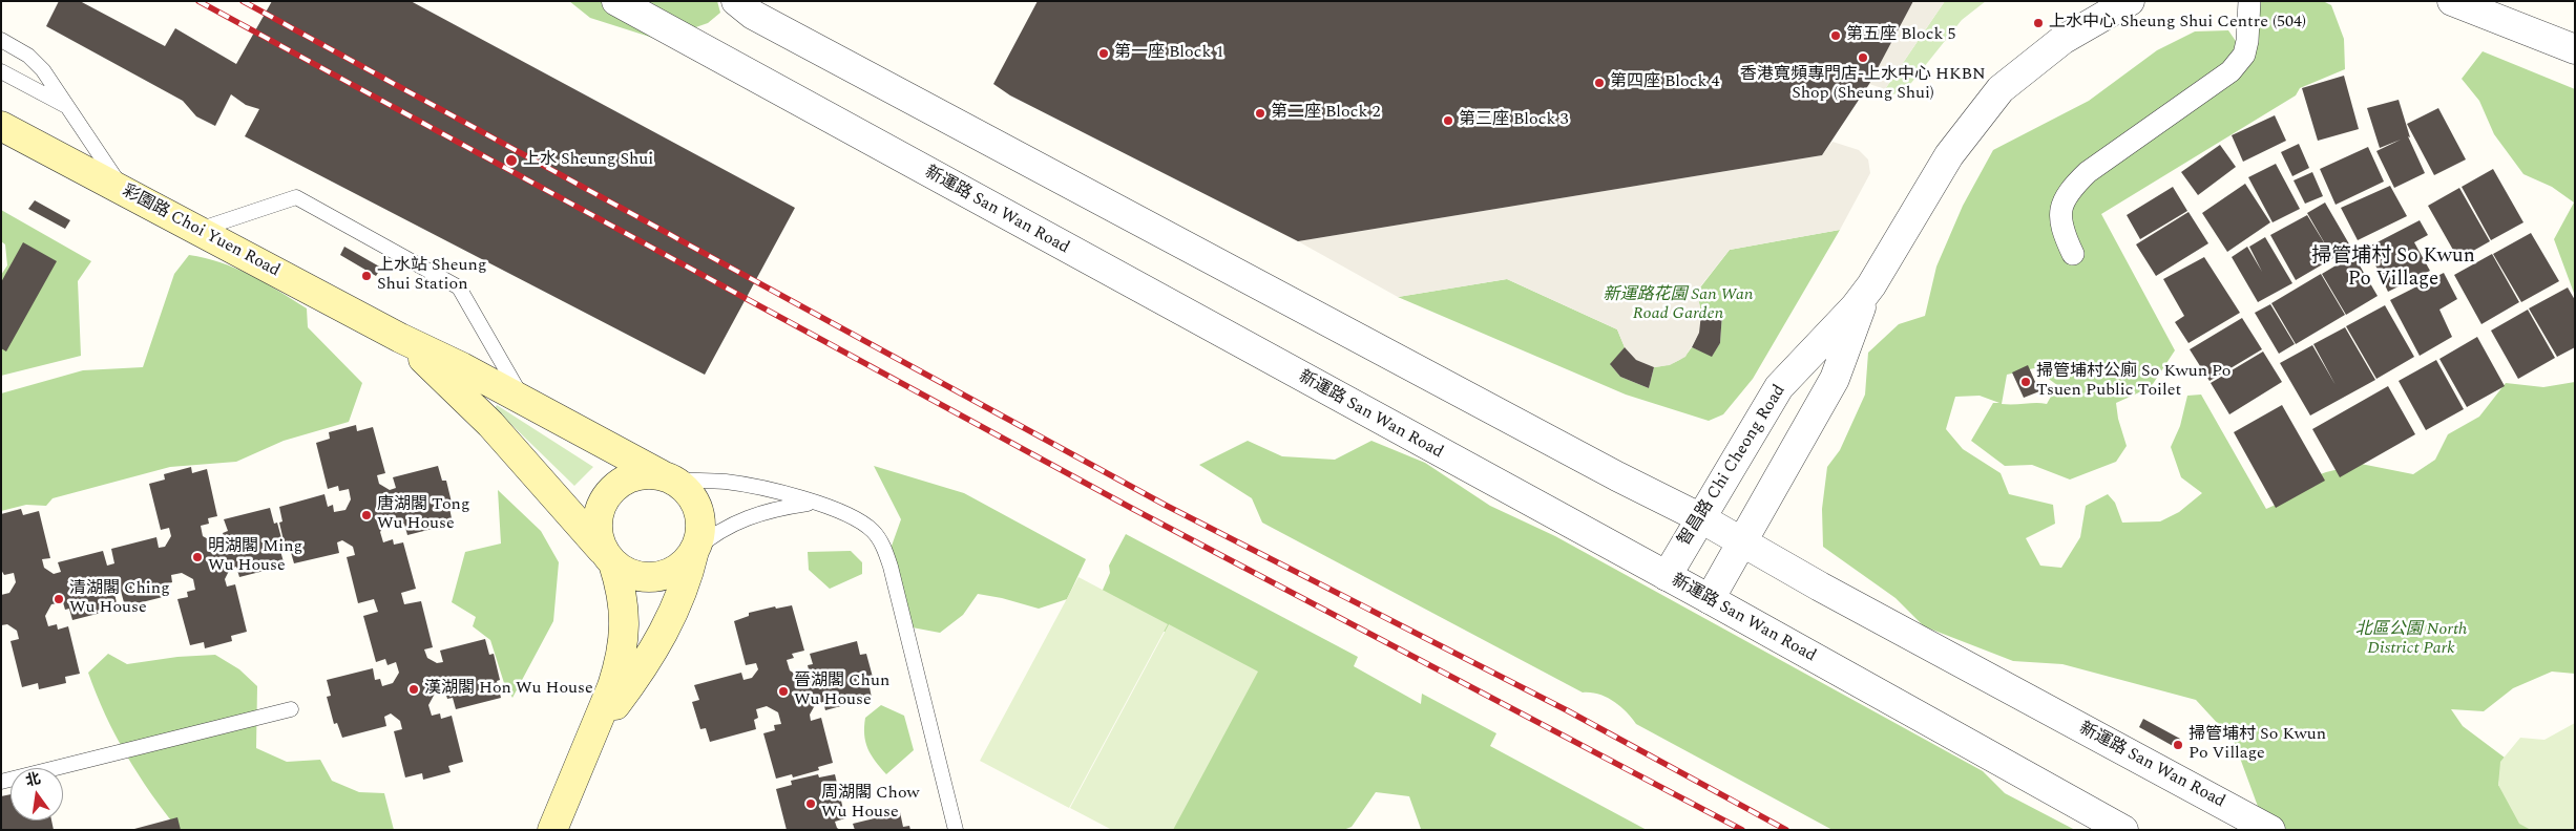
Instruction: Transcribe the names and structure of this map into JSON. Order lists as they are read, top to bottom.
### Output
{
  "streets": {
    "main road": ["彩園路 Choi Yuen Road"],
    "street": ["新運路 San Wan Road", "智昌路 Chi Cheong Road"]
  },
  "crossings": [
    ["新運路 San Wan Road", "智昌路 Chi Cheong Road"]
  ],
  "districts": ["掃管埔村 So Kwun Po Village"],
  "parks": ["新運路花園 San Wan Road Garden", "北區公園 North District Park"],
  "places": [
    "上水中心 Sheung Shui Centre (504)",
    "第五座 Block 5",
    "第一座 Block 1",
    "香港寬頻專門店-上水中心 HKBN Shop (Sheung Shui)",
    "第四座 Block 4",
    "第二座 Block 2",
    "第三座 Block 3",
    "上水 Sheung Shui",
    "上水站 Sheung Shui Station",
    "掃管埔村公廁 So Kwun Po Tsuen Public Toilet",
    "唐湖閣 Tong Wu House",
    "明湖閣 Ming Wu House",
    "清湖閣 Ching Wu House",
    "漢湖閣 Hon Wu House",
    "晉湖閣 Chun Wu House",
    "掃管埔村 So Kwun Po Village",
    "周湖閣 Chow Wu House"
  ],
  "north": "top"
}
